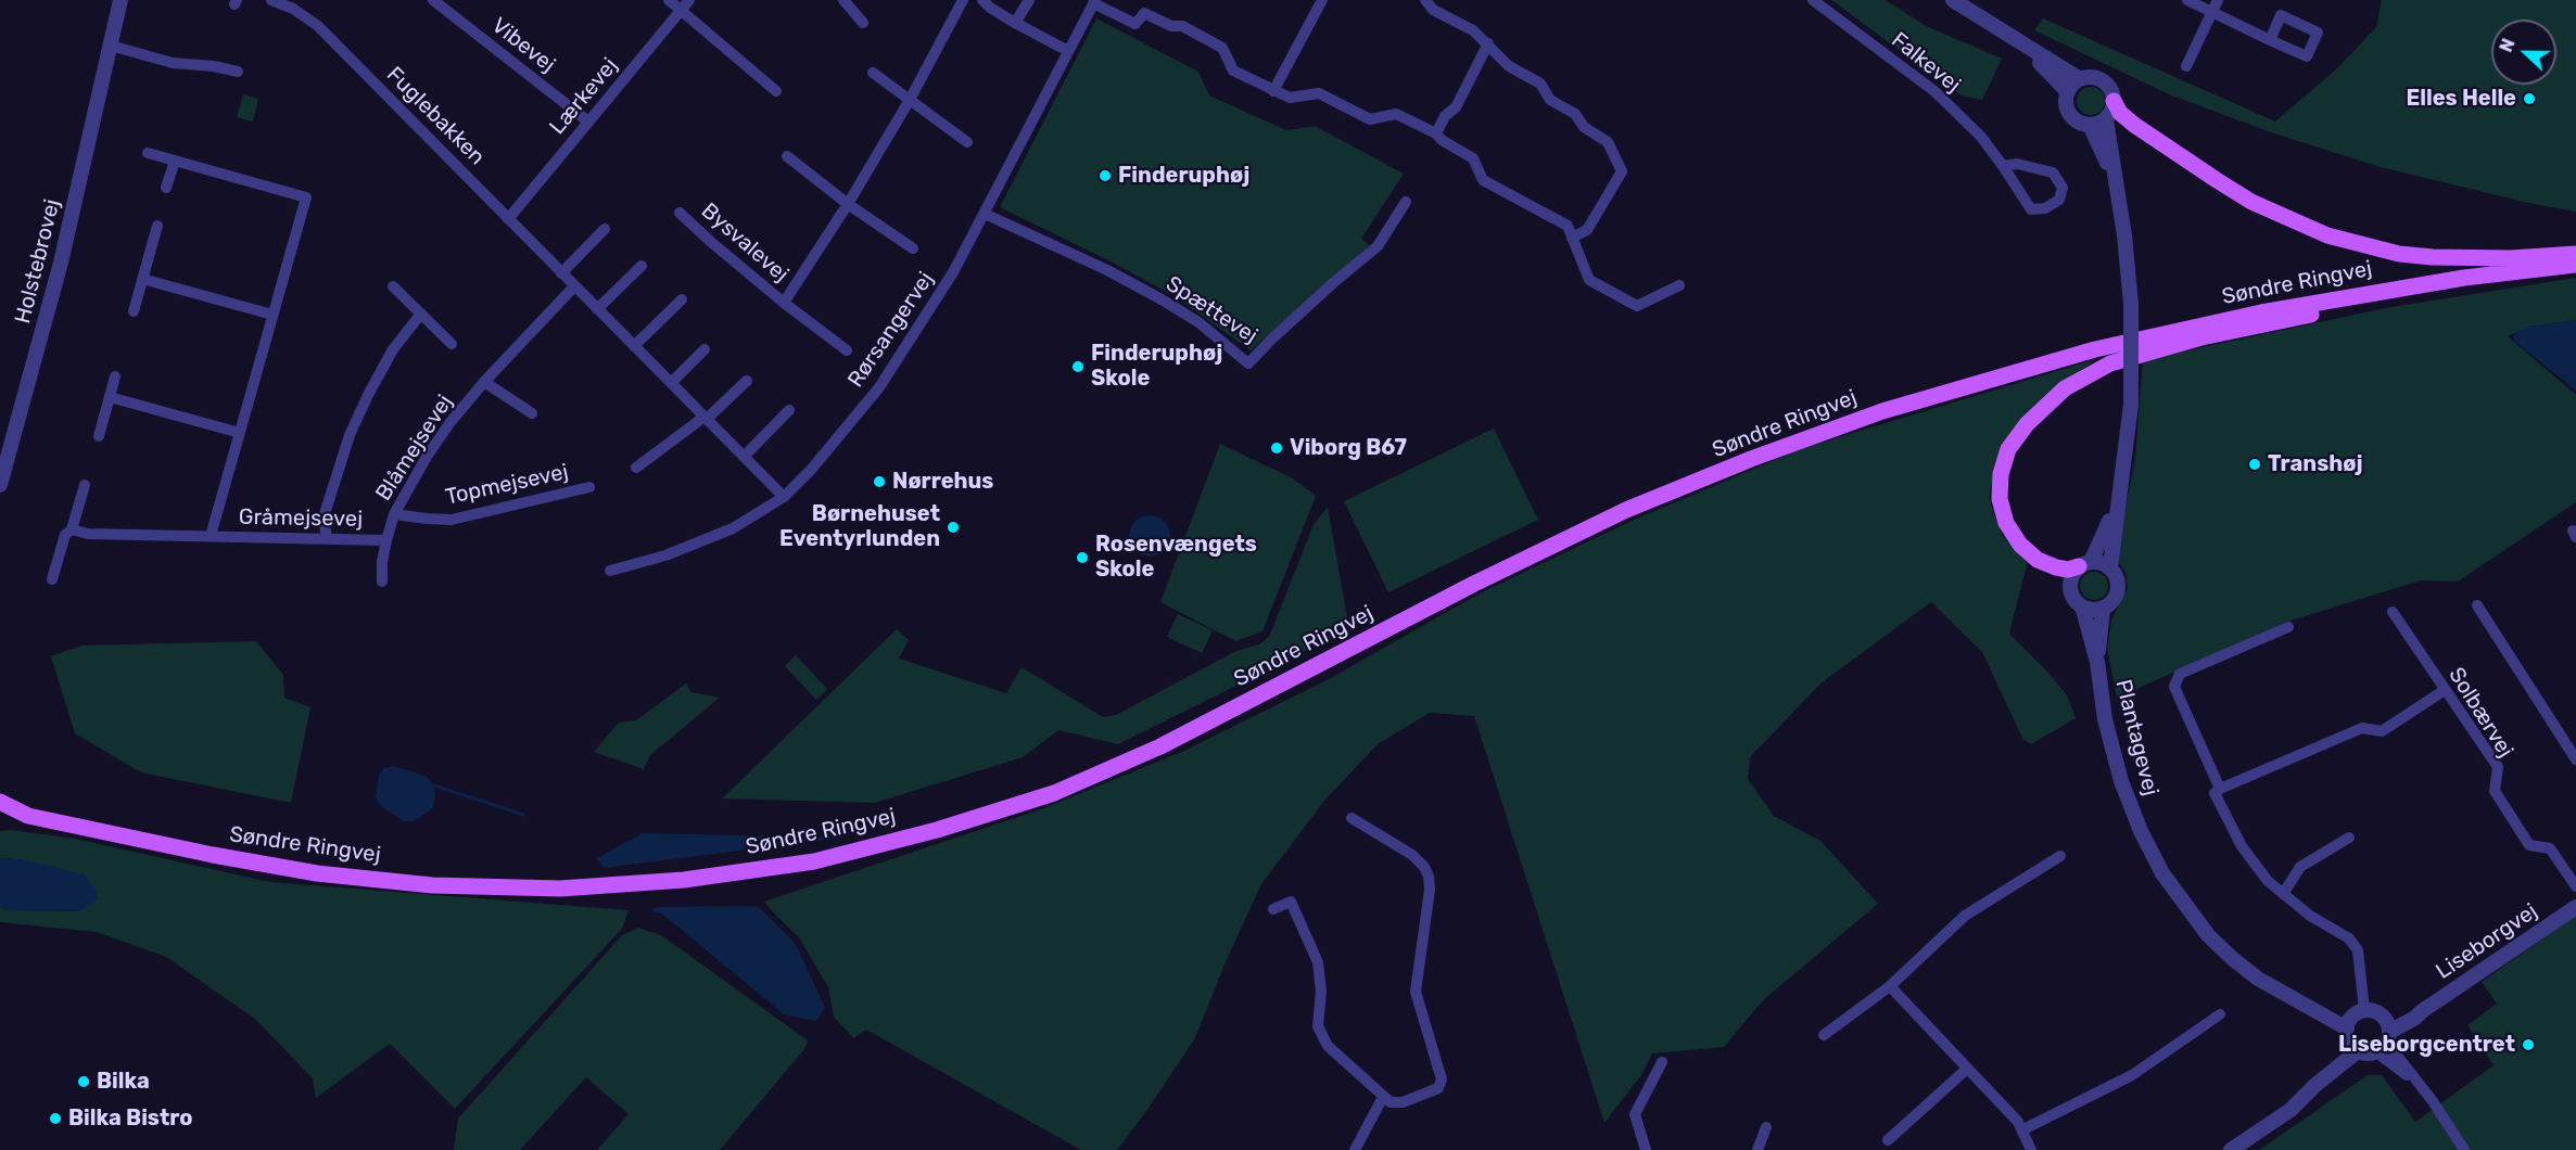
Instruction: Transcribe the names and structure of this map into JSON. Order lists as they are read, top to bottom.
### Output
{
  "streets": {
    "main road": ["Søndre Ringvej"],
    "street": [
      "Vibevej",
      "Falkevej",
      "Lærkevej",
      "Fuglebakken",
      "Bysvalevej",
      "Holstebrovej",
      "Spættevej",
      "Rørsangervej",
      "Blåmejsevej",
      "Topmejsevej",
      "Gråmejsevej",
      "Solbærvej",
      "Plantagevej",
      "Liseborgvej"
    ]
  },
  "crossings": [
    ["Vibevej", "Lærkevej"],
    ["Lærkevej", "Fuglebakken"],
    ["Fuglebakken", "Rørsangervej"],
    ["Fuglebakken", "Blåmejsevej"],
    ["Spættevej", "Rørsangervej"],
    ["Blåmejsevej", "Topmejsevej"],
    ["Blåmejsevej", "Gråmejsevej"]
  ],
  "places": [
    "Elles Helle",
    "Finderuphøj",
    "Finderuphøj Skole",
    "Viborg B67",
    "Transhøj",
    "Nørrehus",
    "Børnehuset Eventyrlunden",
    "Rosenvængets Skole",
    "Liseborgcentret",
    "Bilka",
    "Bilka Bistro"
  ],
  "north": "left"
}
